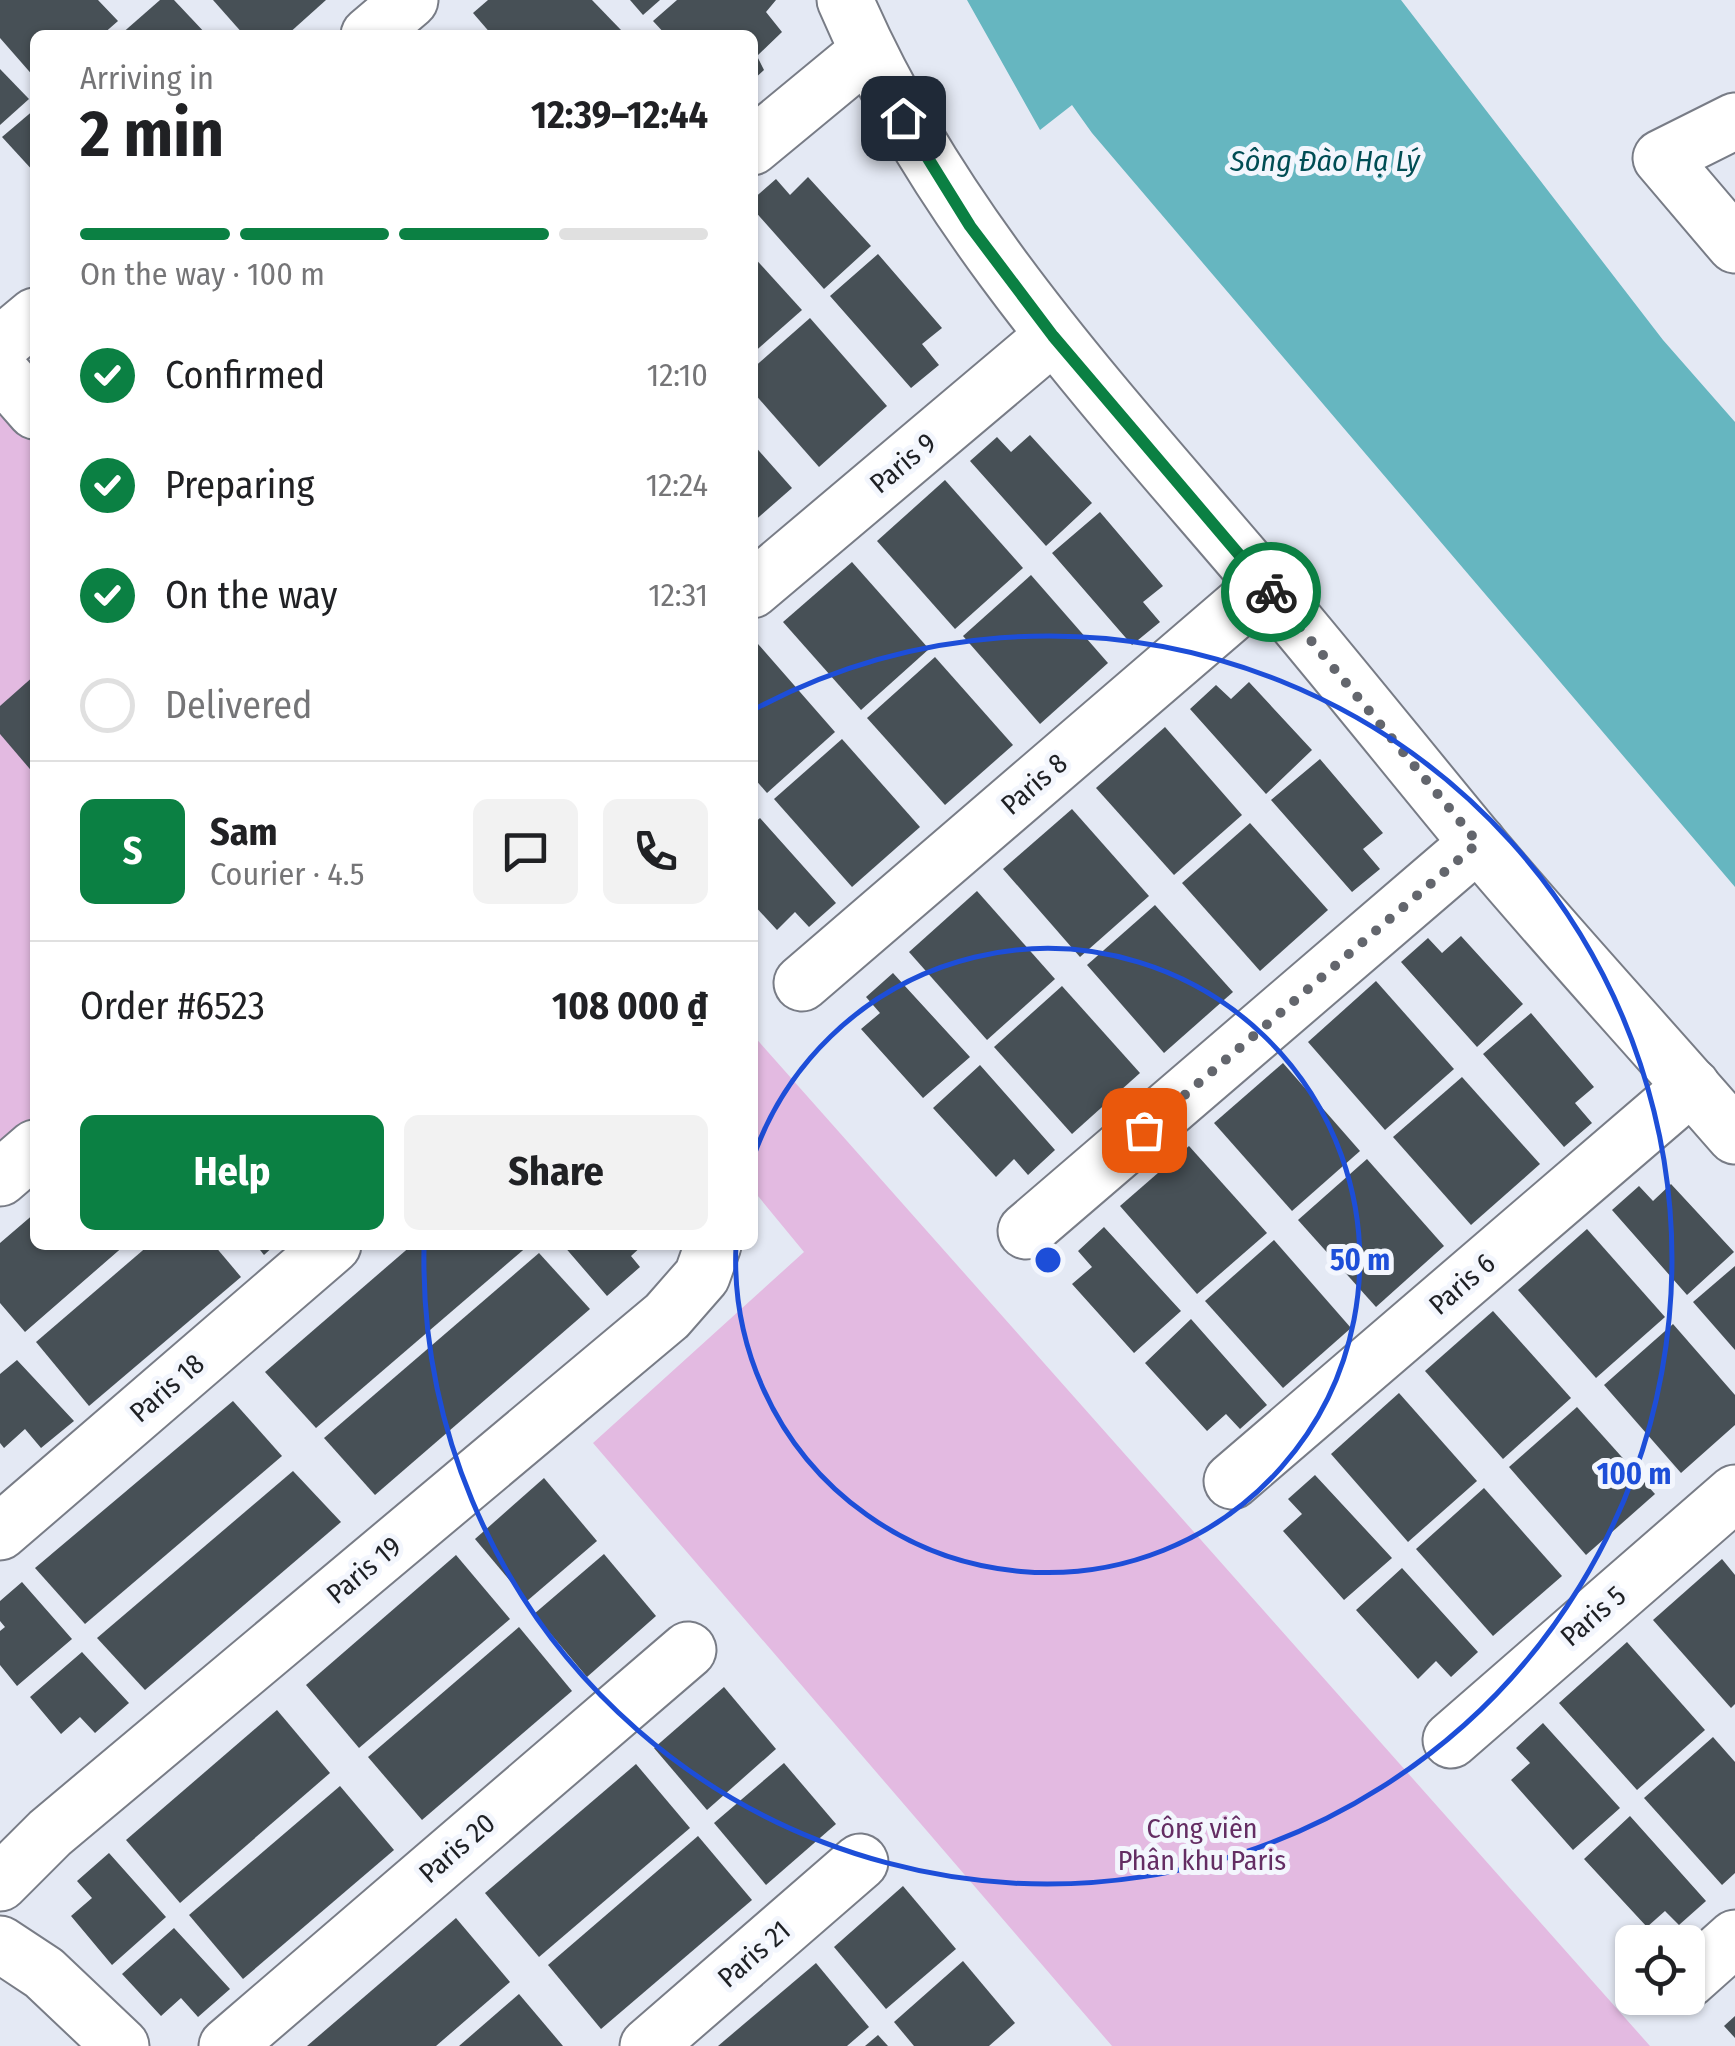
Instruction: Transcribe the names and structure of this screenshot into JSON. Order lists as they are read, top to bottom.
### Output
{
  "streets": {
    "street": [
      "Paris 9",
      "Paris 8",
      "Paris 6",
      "Paris 18",
      "Paris 19",
      "Paris 5",
      "Paris 20",
      "Paris 21"
    ]
  },
  "water": ["Sông Đào Hạ Lý"],
  "parks": ["Công viên Phân khu Paris"],
  "page": {
    "heading": ["2 min", "Arriving in", "12:39–12:44"],
    "panel": [
      "Sam",
      "Courier · 4.5",
      "Order #6523",
      "108 000 ₫"
    ],
    "bar": "On the way · 100 m",
    "list": [
      ["Confirmed", "12:10"],
      ["Preparing", "12:24"],
      ["On the way", "12:31"],
      "Delivered"
    ],
    "round": "S",
    "buttons": ["Help", "Share"]
  },
  "rings": ["50 m", "100 m"]
}
